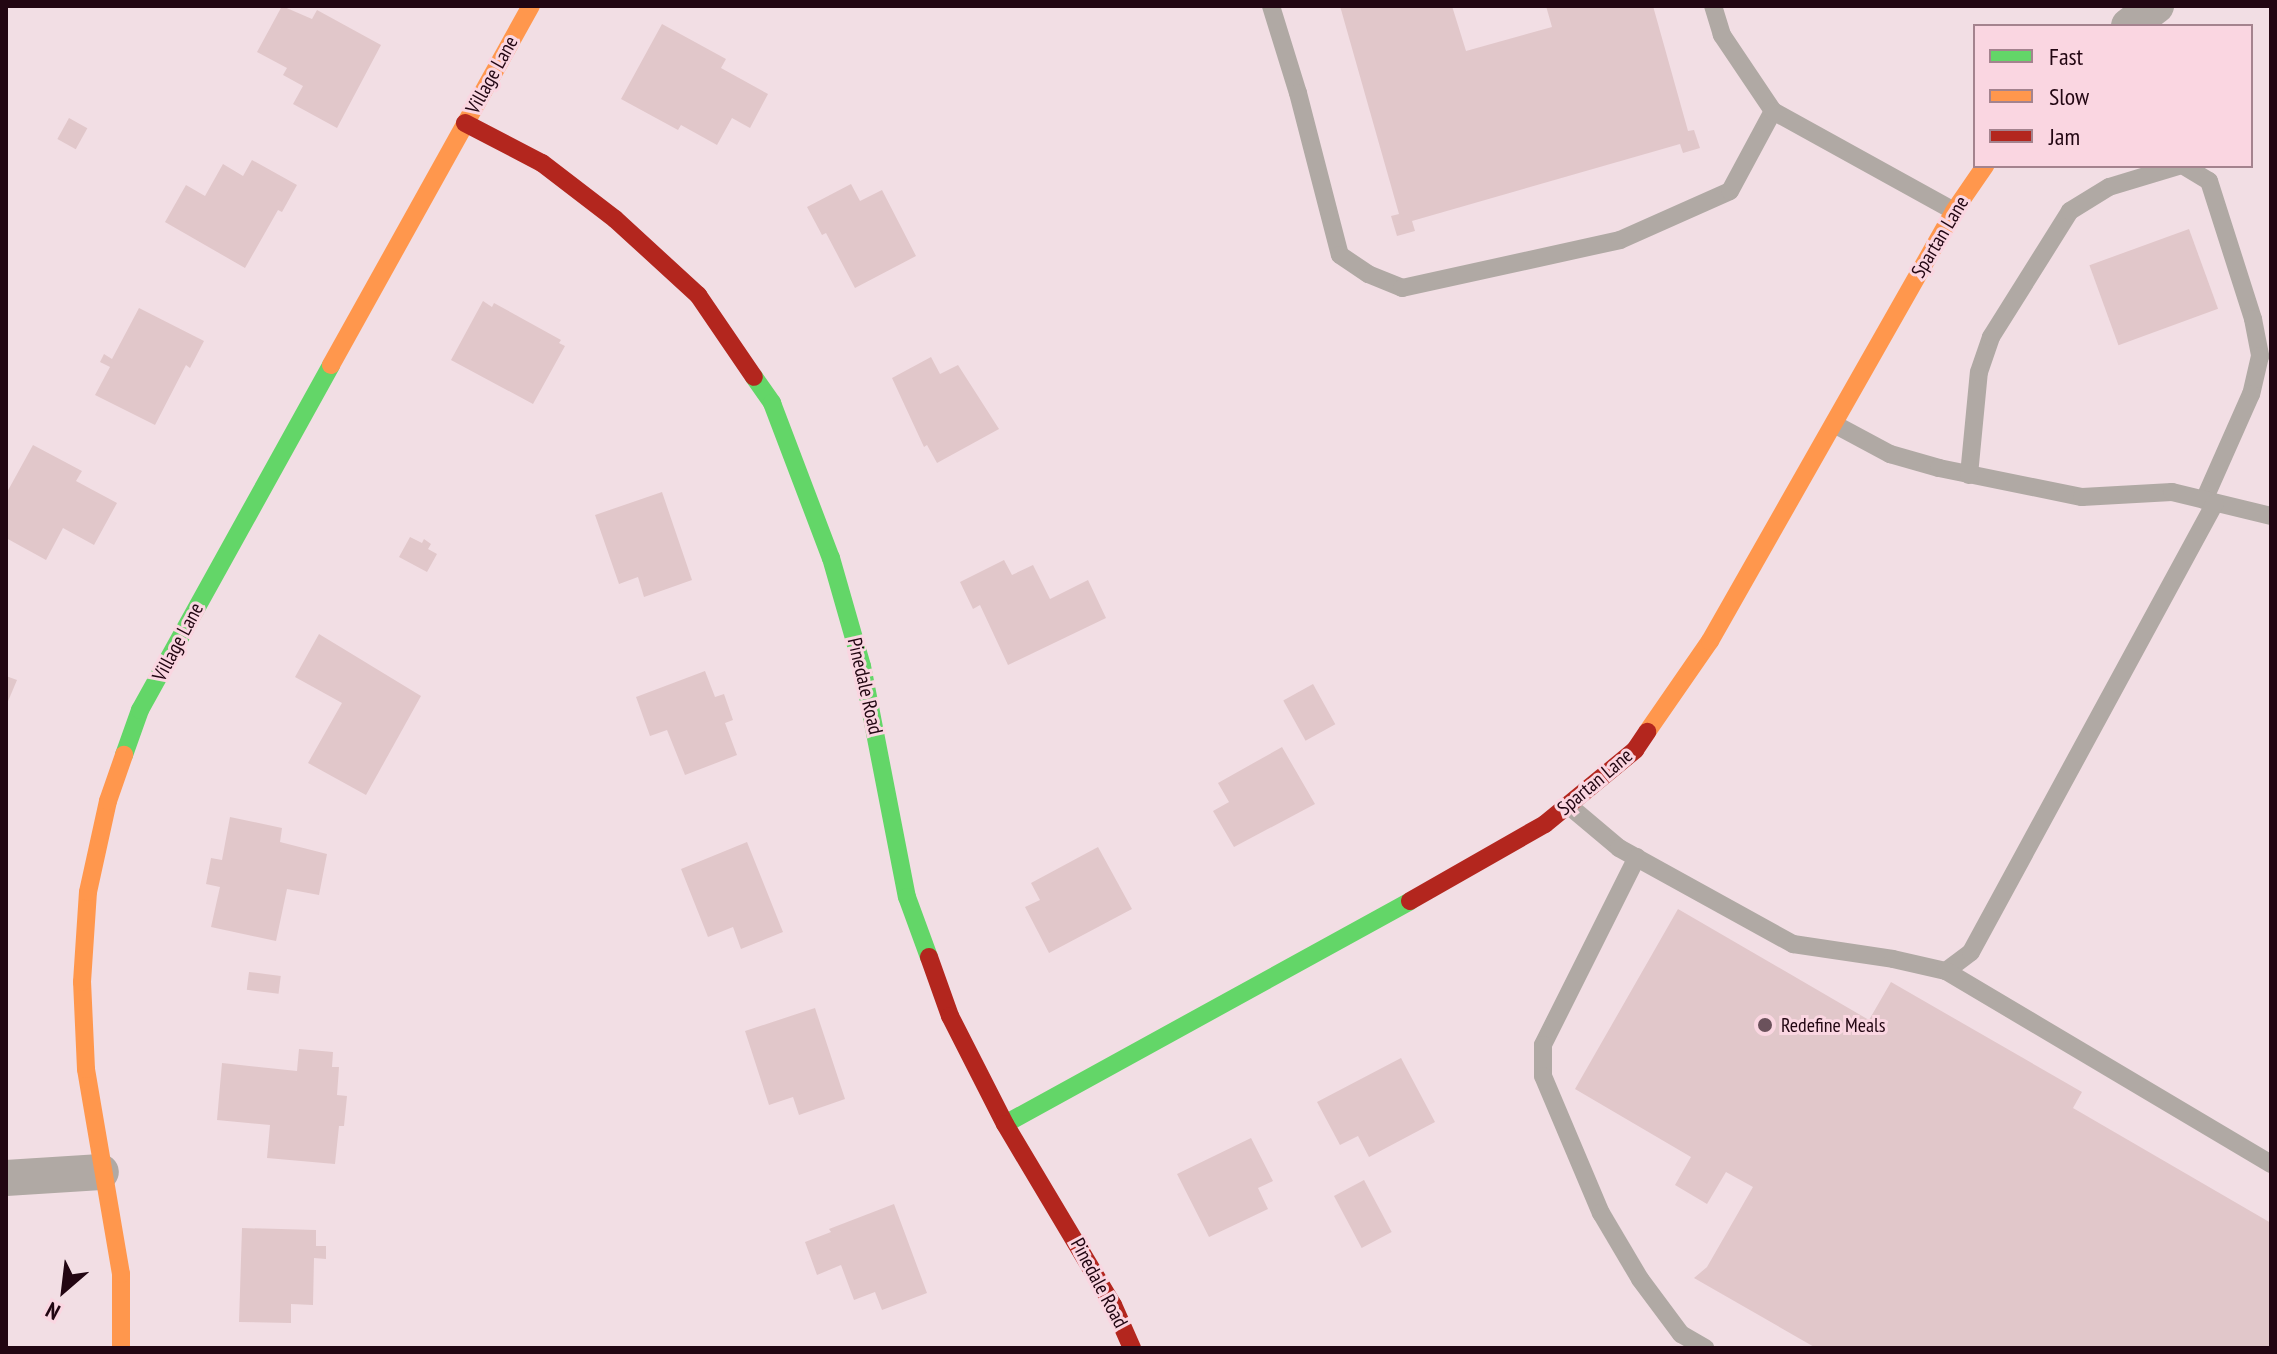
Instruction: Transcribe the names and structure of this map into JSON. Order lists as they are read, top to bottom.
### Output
{
  "streets": {
    "street": ["Village Lane", "Spartan Lane", "Pinedale Road"]
  },
  "crossings": [
    ["Village Lane", "Pinedale Road"],
    ["Spartan Lane", "Pinedale Road"]
  ],
  "places": ["Redefine Meals"],
  "legend": ["Fast", "Slow", "Jam"],
  "north": "bottom left"
}
